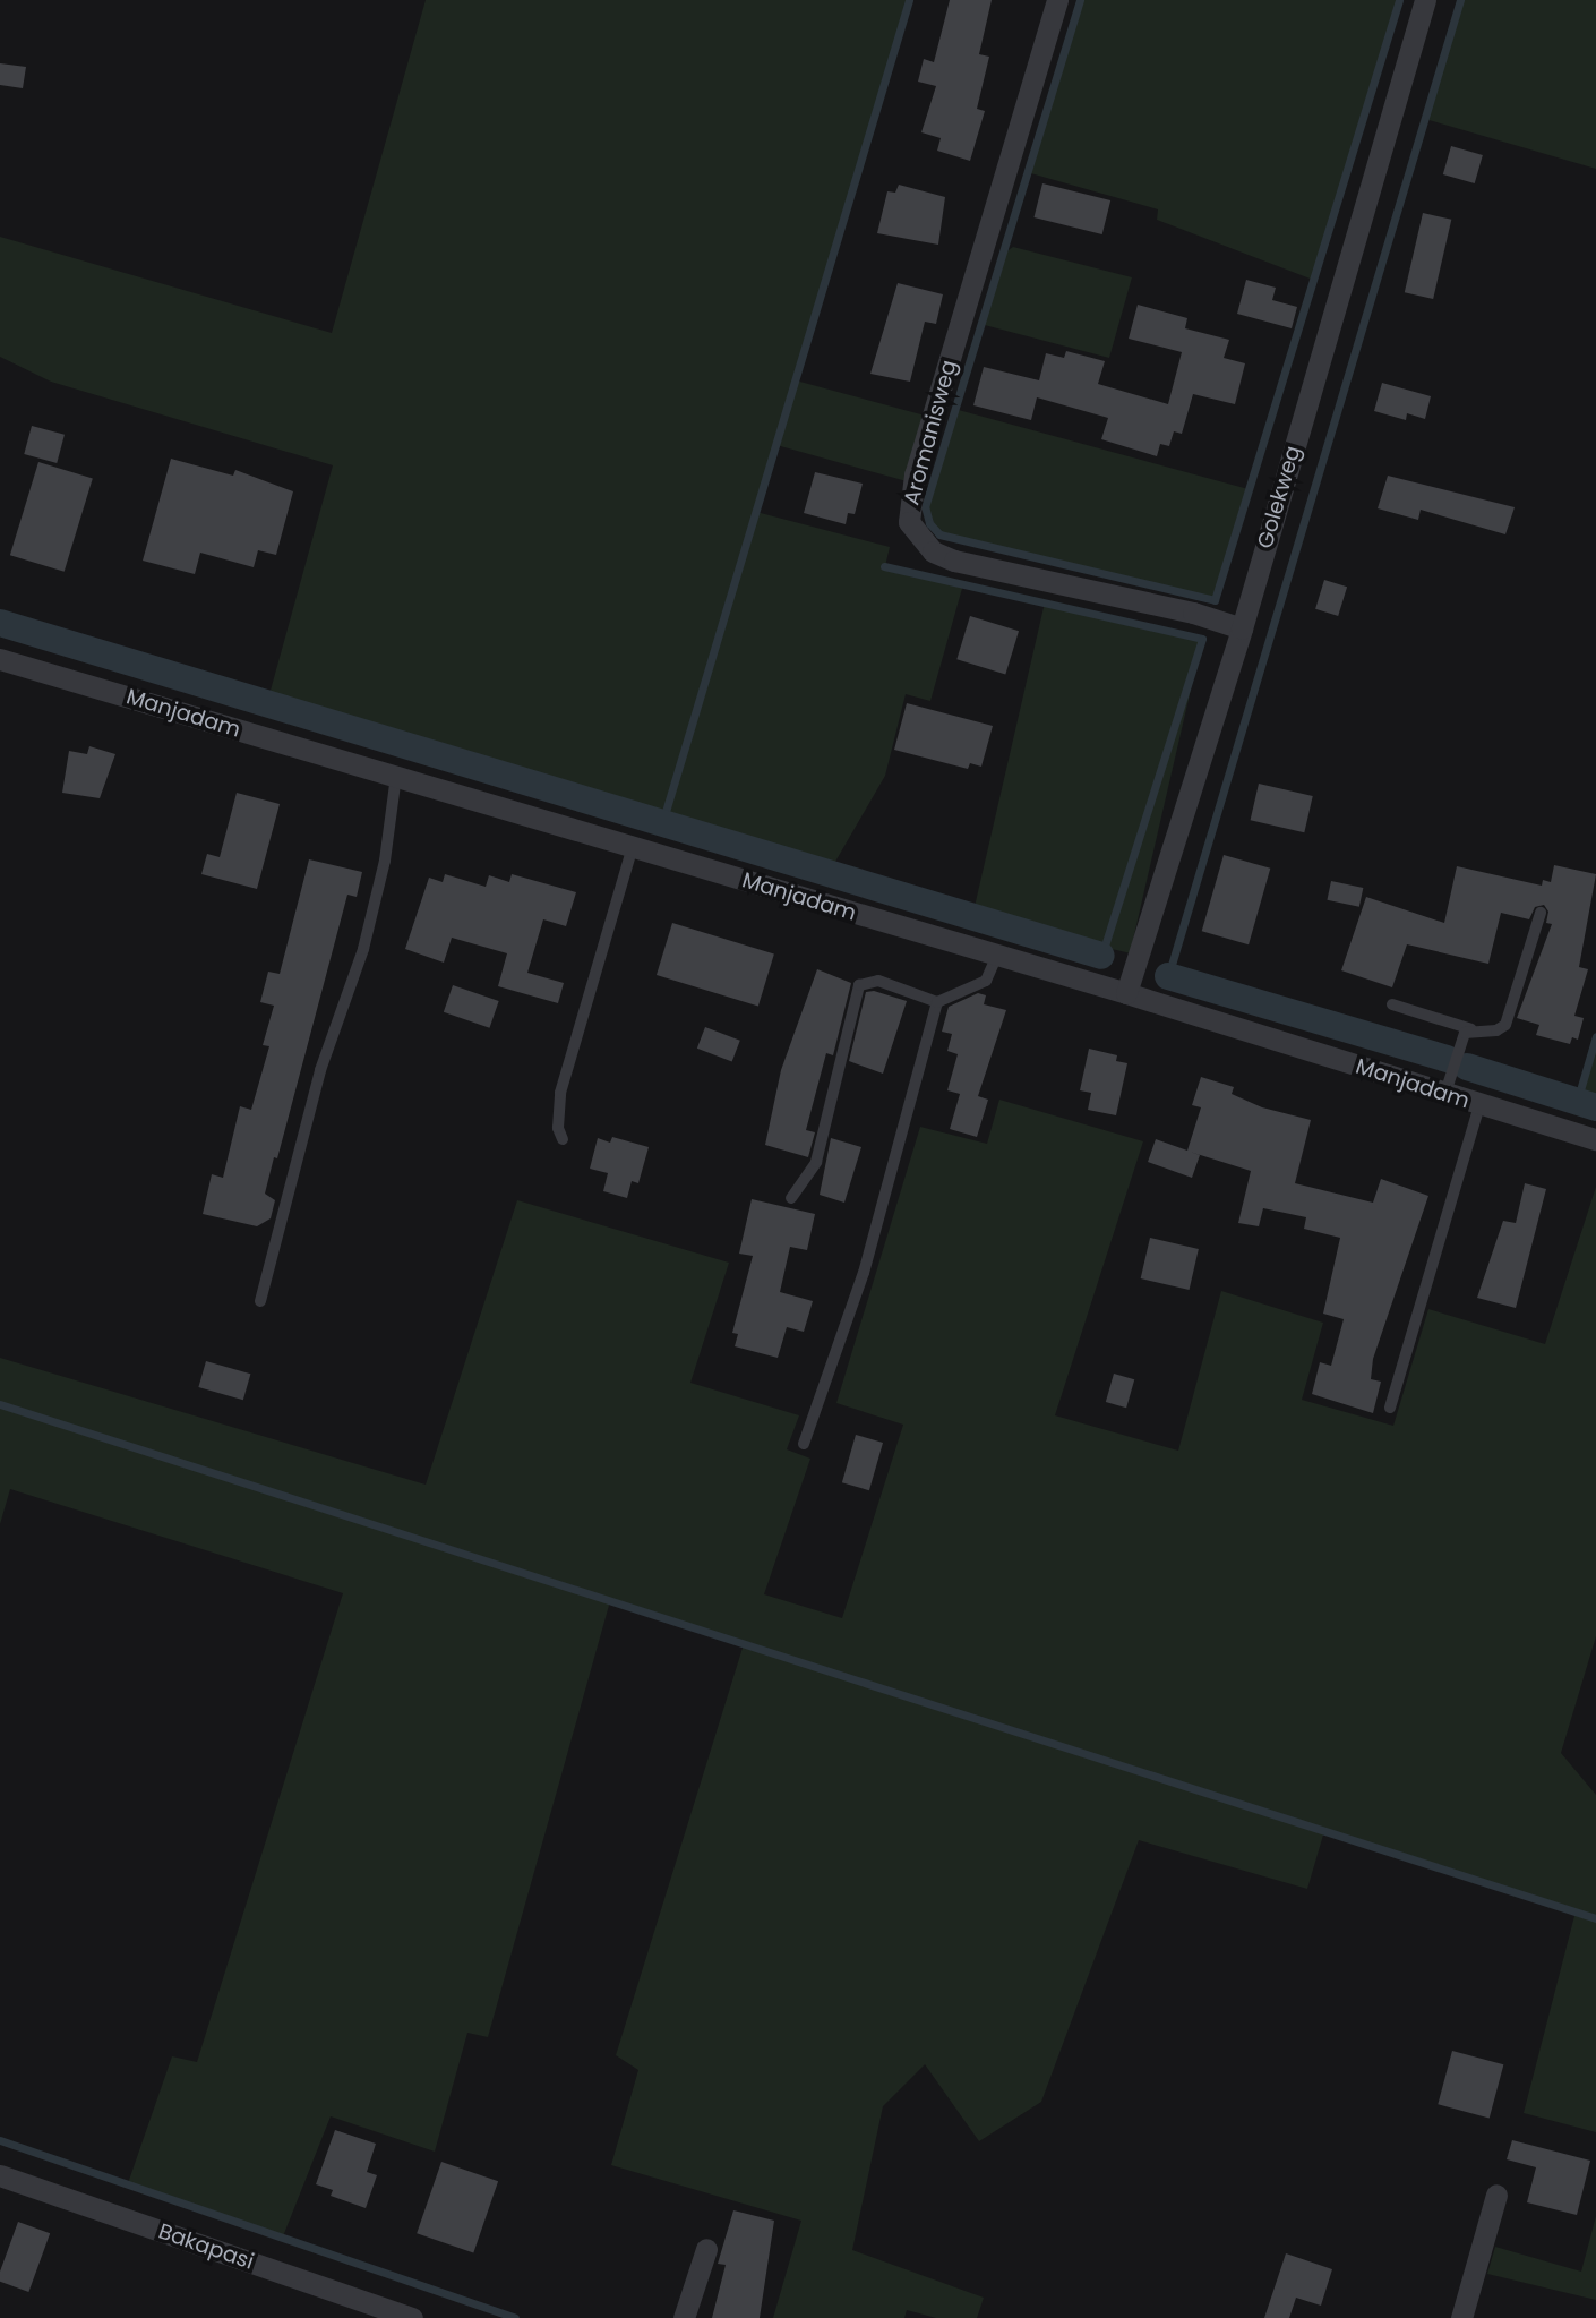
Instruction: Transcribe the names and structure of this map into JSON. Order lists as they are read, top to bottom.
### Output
{
  "streets": {
    "street": [
      "Aromanisweg",
      "Golekweg",
      "Manjadam",
      "Bakapasi"
    ]
  },
  "crossings": [
    ["Aromanisweg", "Golekweg"],
    ["Golekweg", "Manjadam"]
  ]
}
